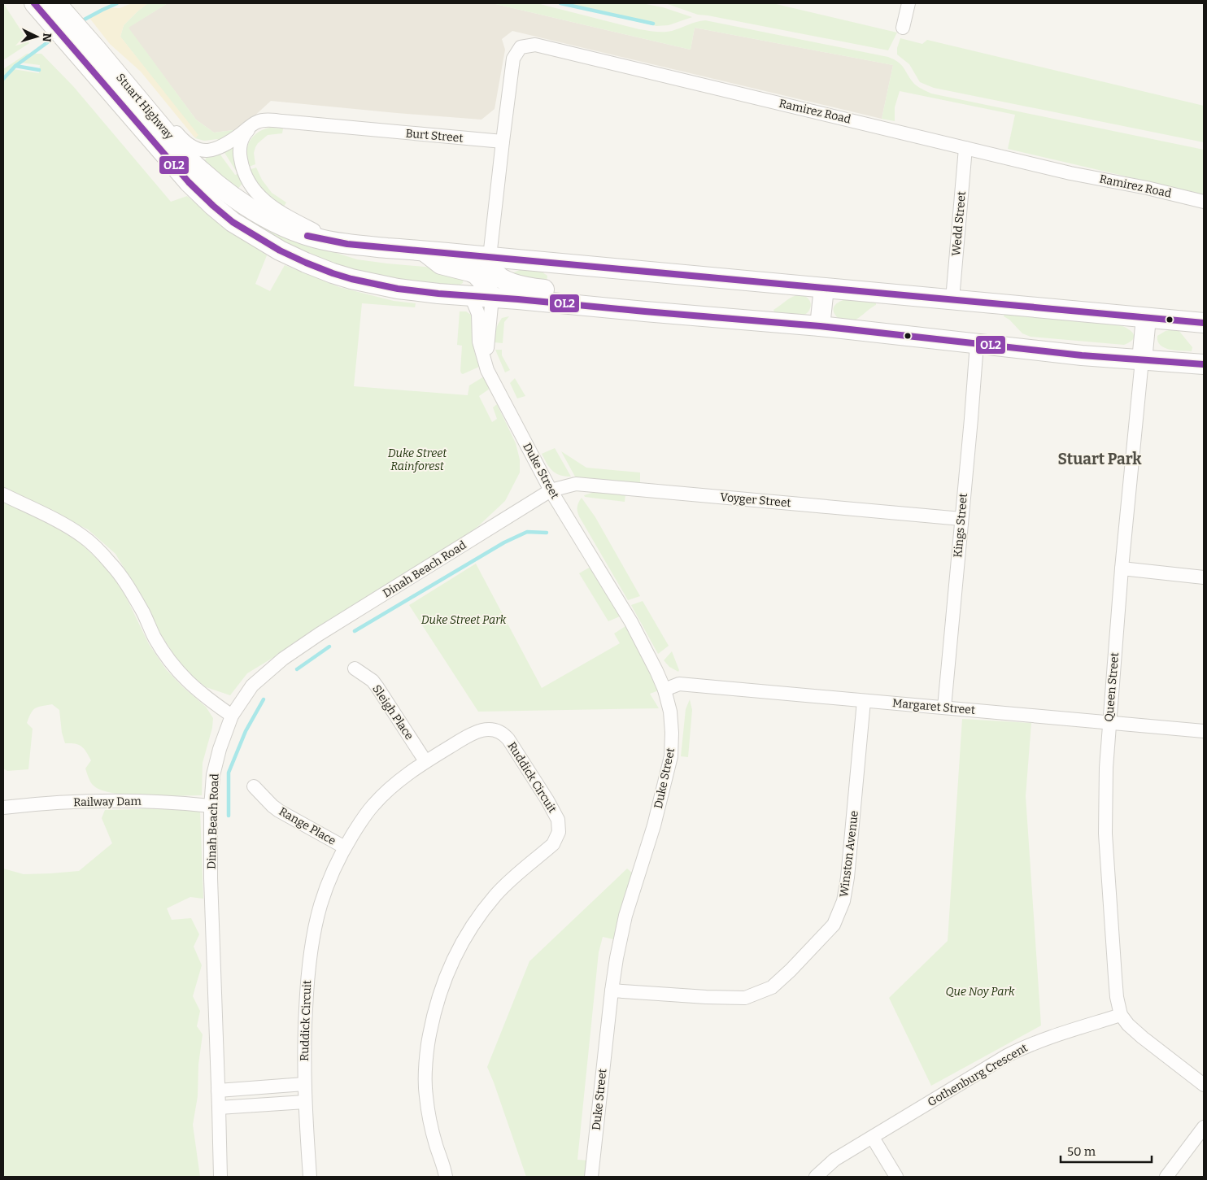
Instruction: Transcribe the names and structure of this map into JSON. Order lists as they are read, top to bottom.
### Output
{
  "streets": {
    "highway": ["Stuart Highway"],
    "street": [
      "Ramirez Road",
      "Burt Street",
      "Wedd Street",
      "Duke Street",
      "Voyger Street",
      "Kings Street",
      "Dinah Beach Road",
      "Queen Street",
      "Margaret Street",
      "Sleigh Place",
      "Ruddick Circuit",
      "Railway Dam",
      "Range Place",
      "Winston Avenue",
      "Gothenburg Crescent"
    ]
  },
  "crossings": [
    ["Stuart Highway", "Wedd Street"],
    ["Stuart Highway", "Duke Street"],
    ["Stuart Highway", "Kings Street"],
    ["Stuart Highway", "Queen Street"],
    ["Ramirez Road", "Burt Street"],
    ["Ramirez Road", "Wedd Street"],
    ["Duke Street", "Voyger Street"],
    ["Duke Street", "Dinah Beach Road"],
    ["Duke Street", "Margaret Street"],
    ["Duke Street", "Winston Avenue"],
    ["Voyger Street", "Kings Street"],
    ["Voyger Street", "Dinah Beach Road"],
    ["Kings Street", "Margaret Street"],
    ["Dinah Beach Road", "Railway Dam"],
    ["Queen Street", "Margaret Street"],
    ["Queen Street", "Gothenburg Crescent"],
    ["Margaret Street", "Winston Avenue"],
    ["Sleigh Place", "Ruddick Circuit"],
    ["Ruddick Circuit", "Range Place"]
  ],
  "districts": ["Stuart Park"],
  "parks": ["Duke Street Rainforest", "Duke Street Park", "Que Noy Park"],
  "lines": ["transit line OL2"],
  "scale_bar": "50 m",
  "north": "right"
}
